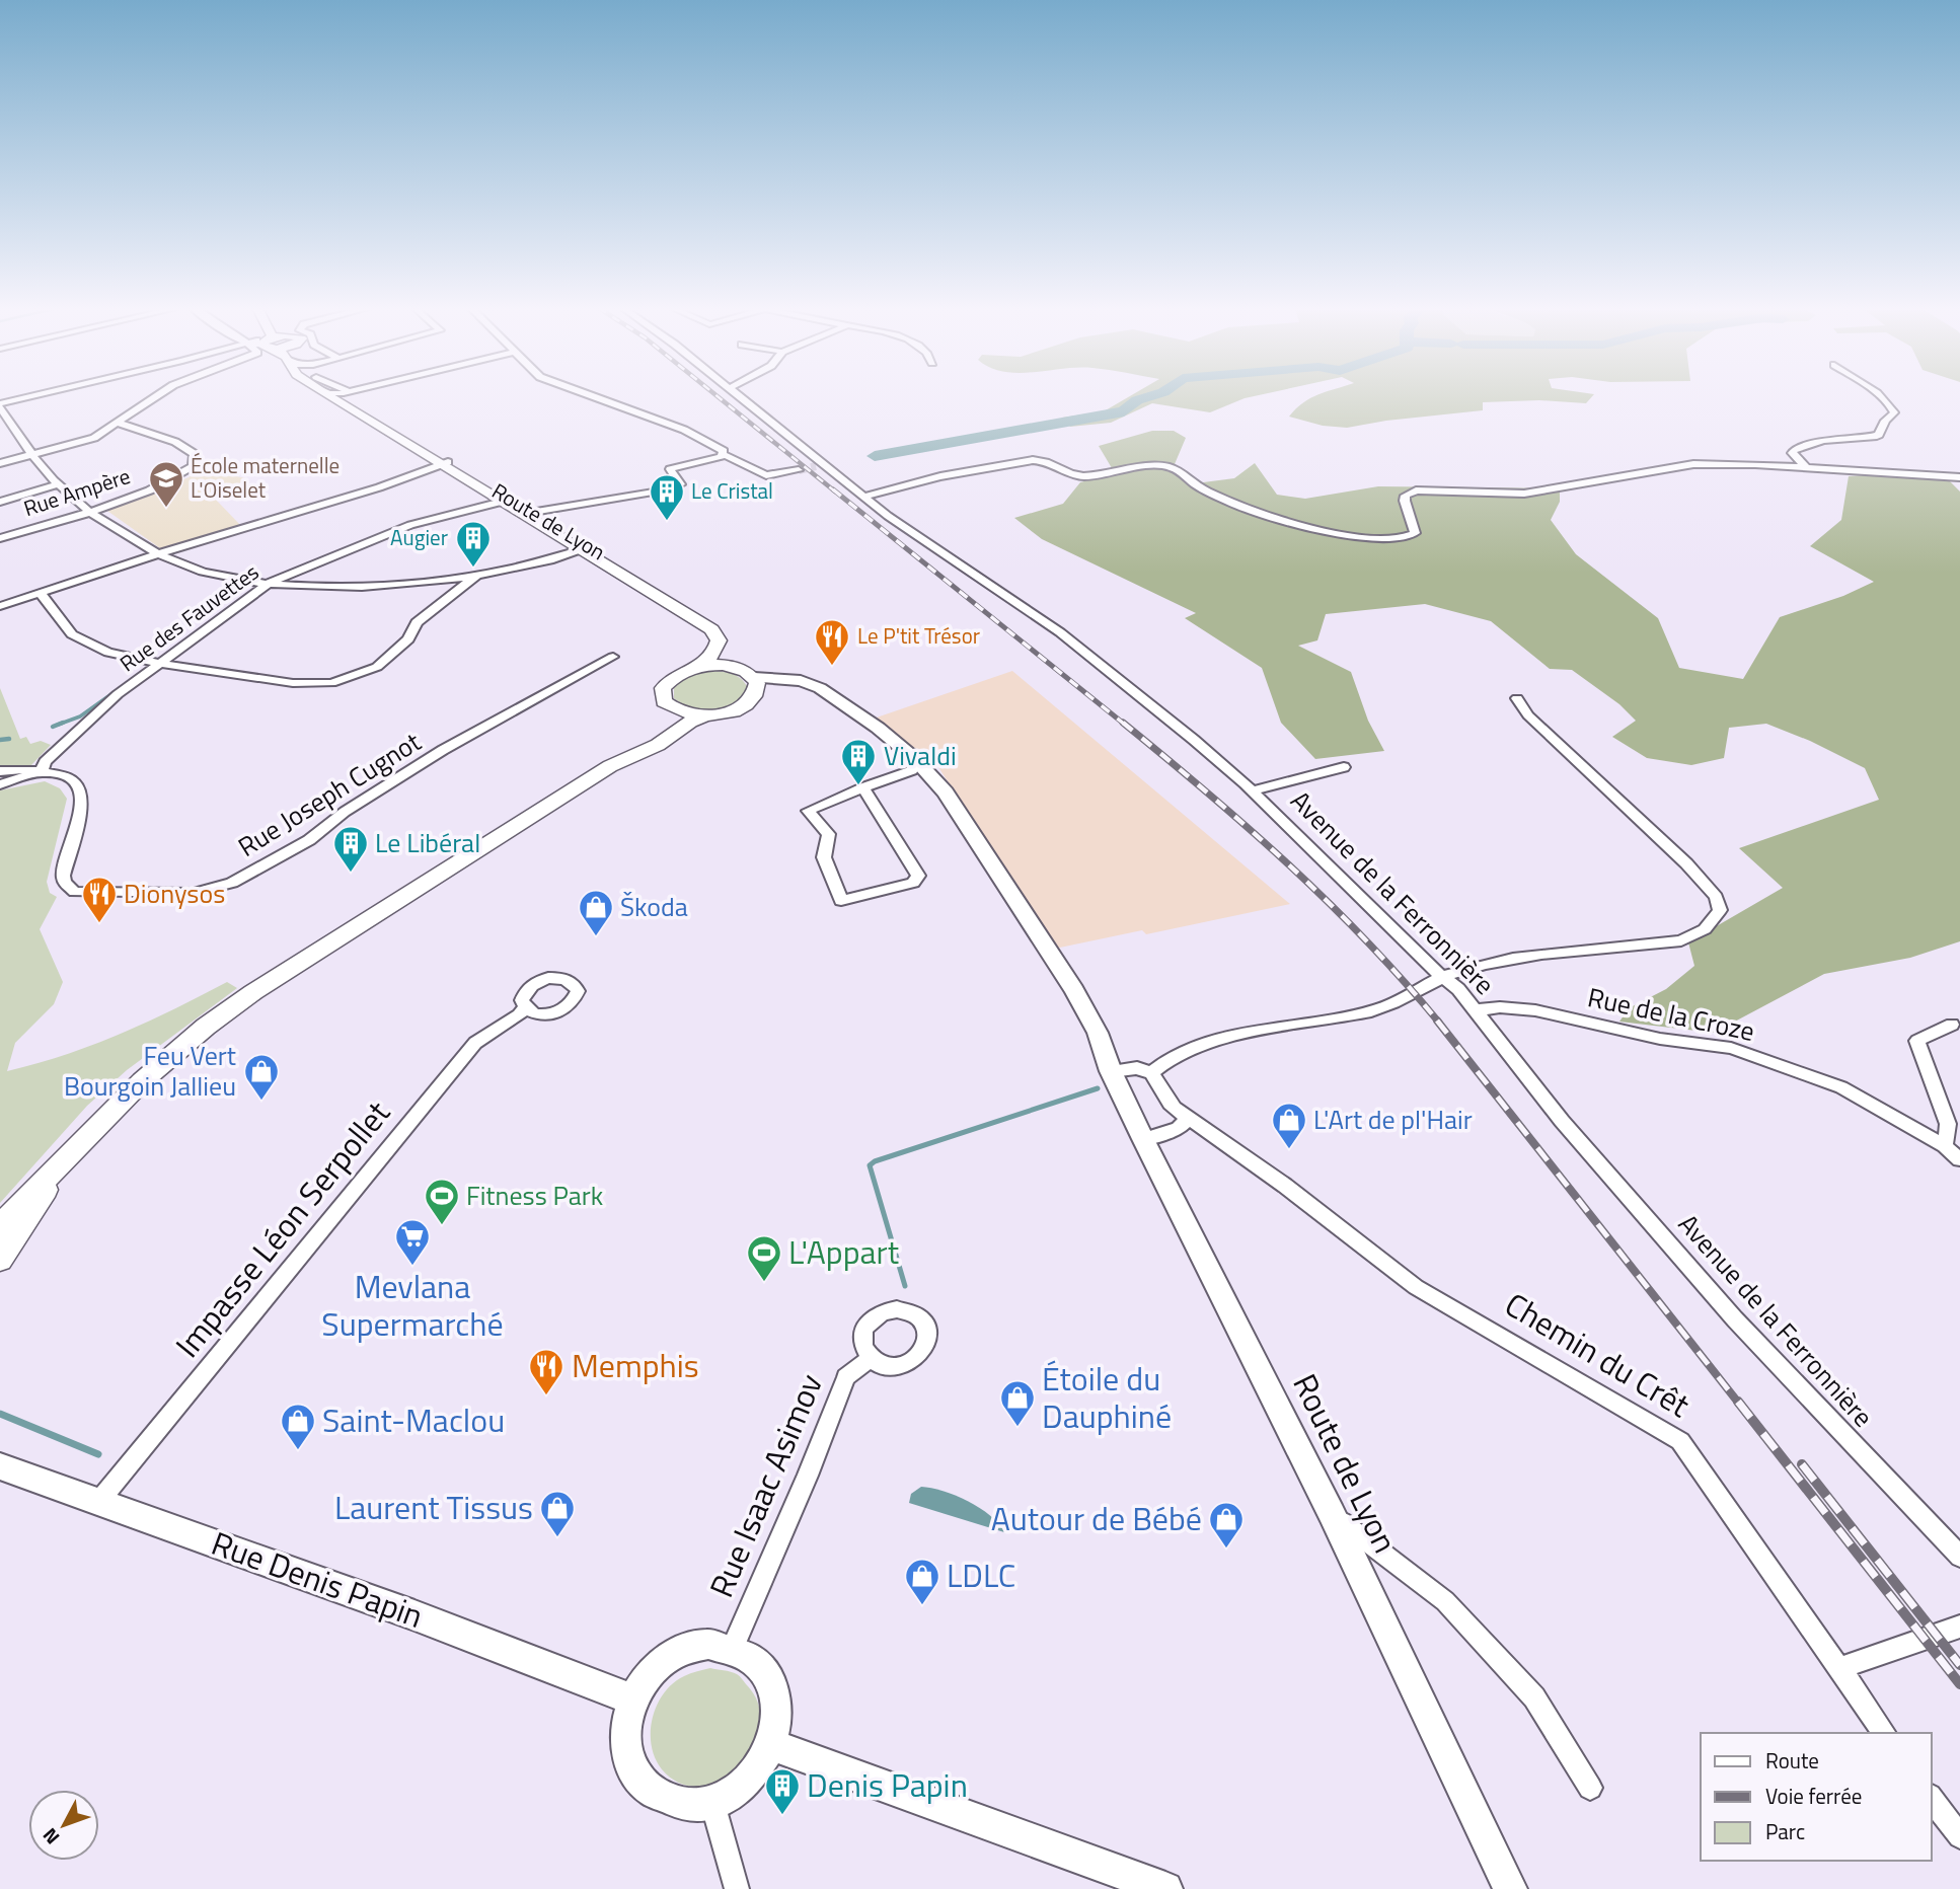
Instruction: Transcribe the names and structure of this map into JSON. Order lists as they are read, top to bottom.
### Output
{
  "streets": {
    "main road": ["Route de Lyon", "Rue Denis Papin"],
    "street": [
      "Rue Ampère",
      "Rue des Fauvettes",
      "Rue Joseph Cugnot",
      "Avenue de la Ferronnière",
      "Rue de la Croze",
      "Impasse Léon Serpollet",
      "Chemin du Crêt",
      "Rue Isaac Asimov"
    ]
  },
  "crossings": [
    ["Route de Lyon", "Rue des Fauvettes"],
    ["Rue des Fauvettes", "Rue Joseph Cugnot"],
    ["Avenue de la Ferronnière", "Rue de la Croze"],
    ["Impasse Léon Serpollet", "Rue Denis Papin"],
    ["Rue Isaac Asimov", "Rue Denis Papin"]
  ],
  "places": {
    "school or university": ["École maternelle L'Oiselet"],
    "building": [
      "Le Cristal",
      "Augier",
      "Vivaldi",
      "Le Libéral",
      "Denis Papin"
    ],
    "restaurant": ["Le P'tit Trésor", "Dionysos", "Memphis"],
    "shop": [
      "Škoda",
      "Feu Vert Bourgoin Jallieu",
      "L'Art de pl'Hair",
      "Étoile du Dauphiné",
      "Saint-Maclou",
      "Laurent Tissus",
      "Autour de Bébé",
      "LDLC"
    ],
    "sports": ["Fitness Park", "L'Appart"],
    "supermarket": ["Mevlana Supermarché"]
  },
  "legend": ["Route", "Voie ferrée", "Parc"],
  "north": "bottom left"
}
